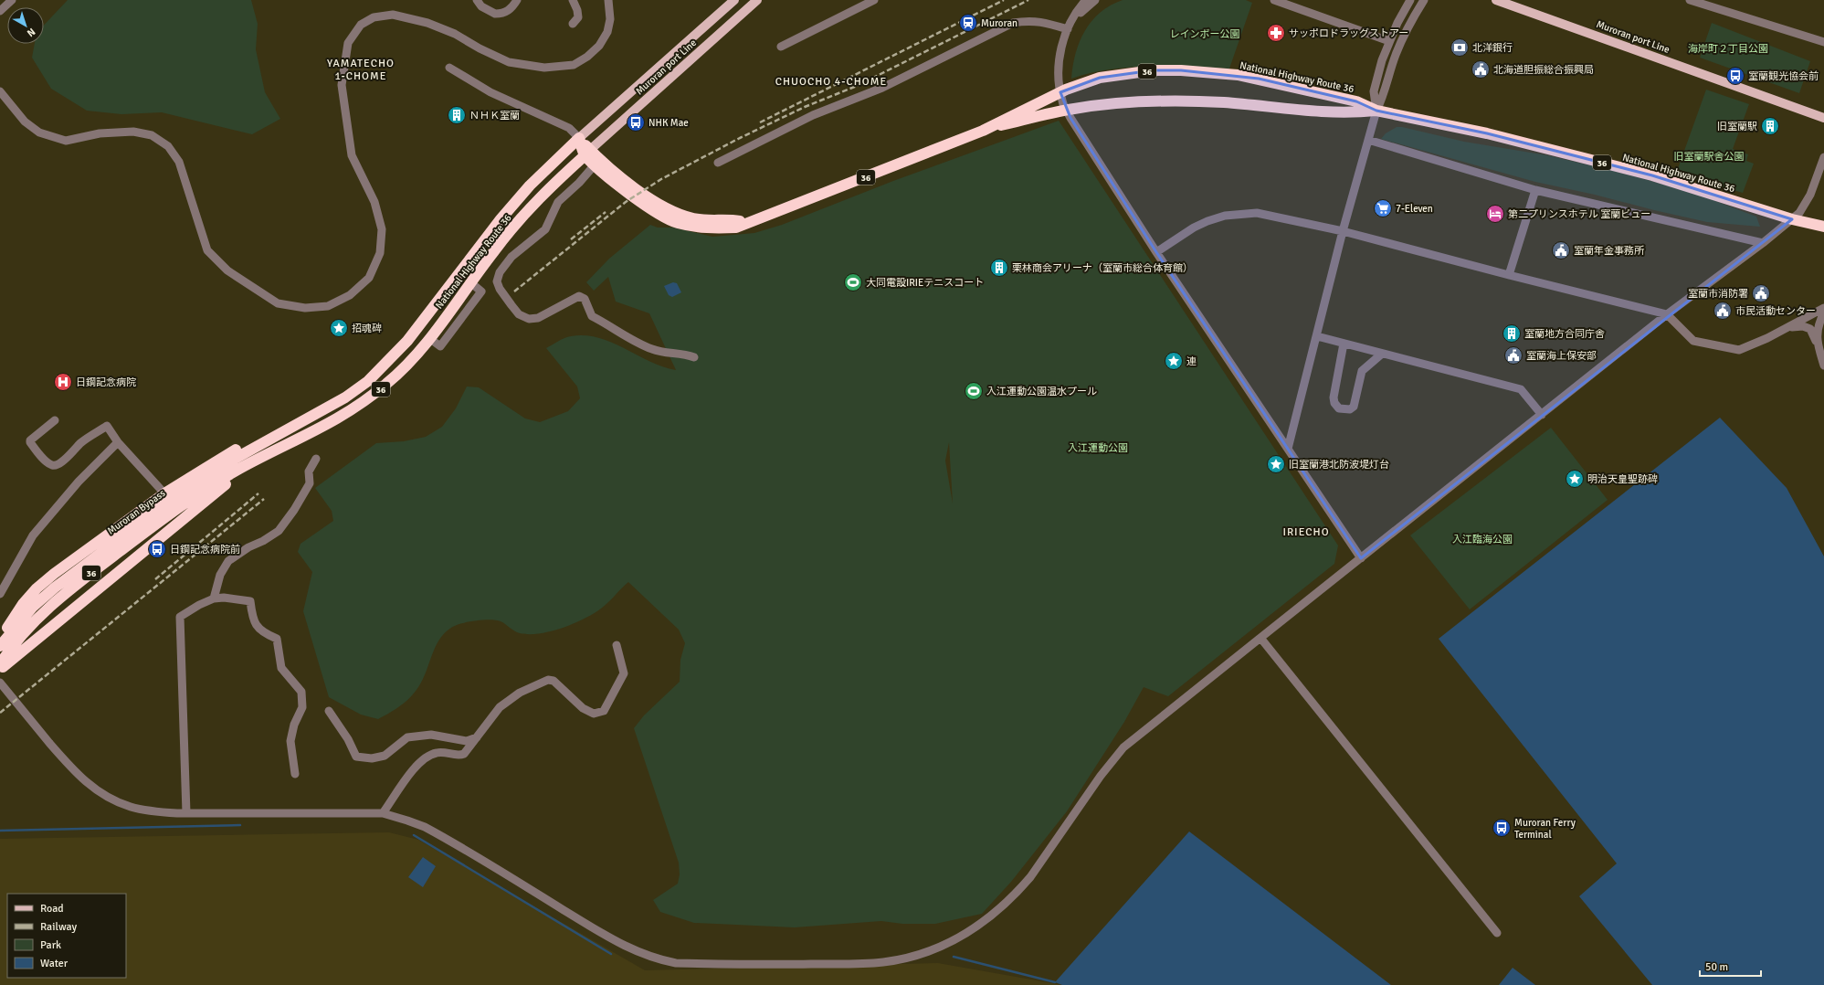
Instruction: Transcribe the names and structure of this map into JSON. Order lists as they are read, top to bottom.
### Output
{
  "streets": {
    "highway": ["36", "National Highway Route 36", "Muroran Bypass"],
    "main road": ["Muroran port Line"]
  },
  "crossings": [
    ["Muroran port Line", "National Highway Route 36"],
    ["National Highway Route 36", "Muroran Bypass"]
  ],
  "districts": ["YAMATECHO 1-CHOME", "CHUOCHO 4-CHOME", "IRIECHO"],
  "parks": [
    "レインボー公園",
    "海岸町２丁目公園",
    "旧室蘭駅舎公園",
    "入江運動公園",
    "入江臨海公園"
  ],
  "places": {
    "station": ["Muroran"],
    "pharmacy": ["サッポロドラッグストアー"],
    "bank": ["北洋銀行"],
    "public building": [
      "北海道胆振総合振興局",
      "室蘭年金事務所",
      "室蘭市消防署",
      "市民活動センター",
      "室蘭海上保安部"
    ],
    "bus stop": [
      "室蘭観光協会前",
      "NHK Mae",
      "日鋼記念病院前",
      "Muroran Ferry Terminal"
    ],
    "building": [
      "ＮＨＫ室蘭",
      "旧室蘭駅",
      "栗林商会アリーナ（室蘭市総合体育館）",
      "室蘭地方合同庁舎"
    ],
    "supermarket": ["7-Eleven"],
    "hotel": ["第二プリンスホテル 室蘭ビュー"],
    "sports": ["大同電設IRIEテニスコート", "入江運動公園温水プール"],
    "place": [
      "招魂碑",
      "連",
      "旧室蘭港北防波堤灯台",
      "明治天皇聖跡碑"
    ],
    "hospital": ["日鋼記念病院"]
  },
  "legend": [
    "Road",
    "Railway",
    "Park",
    "Water"
  ],
  "scale_bar": "50 m",
  "north": "bottom right"
}
